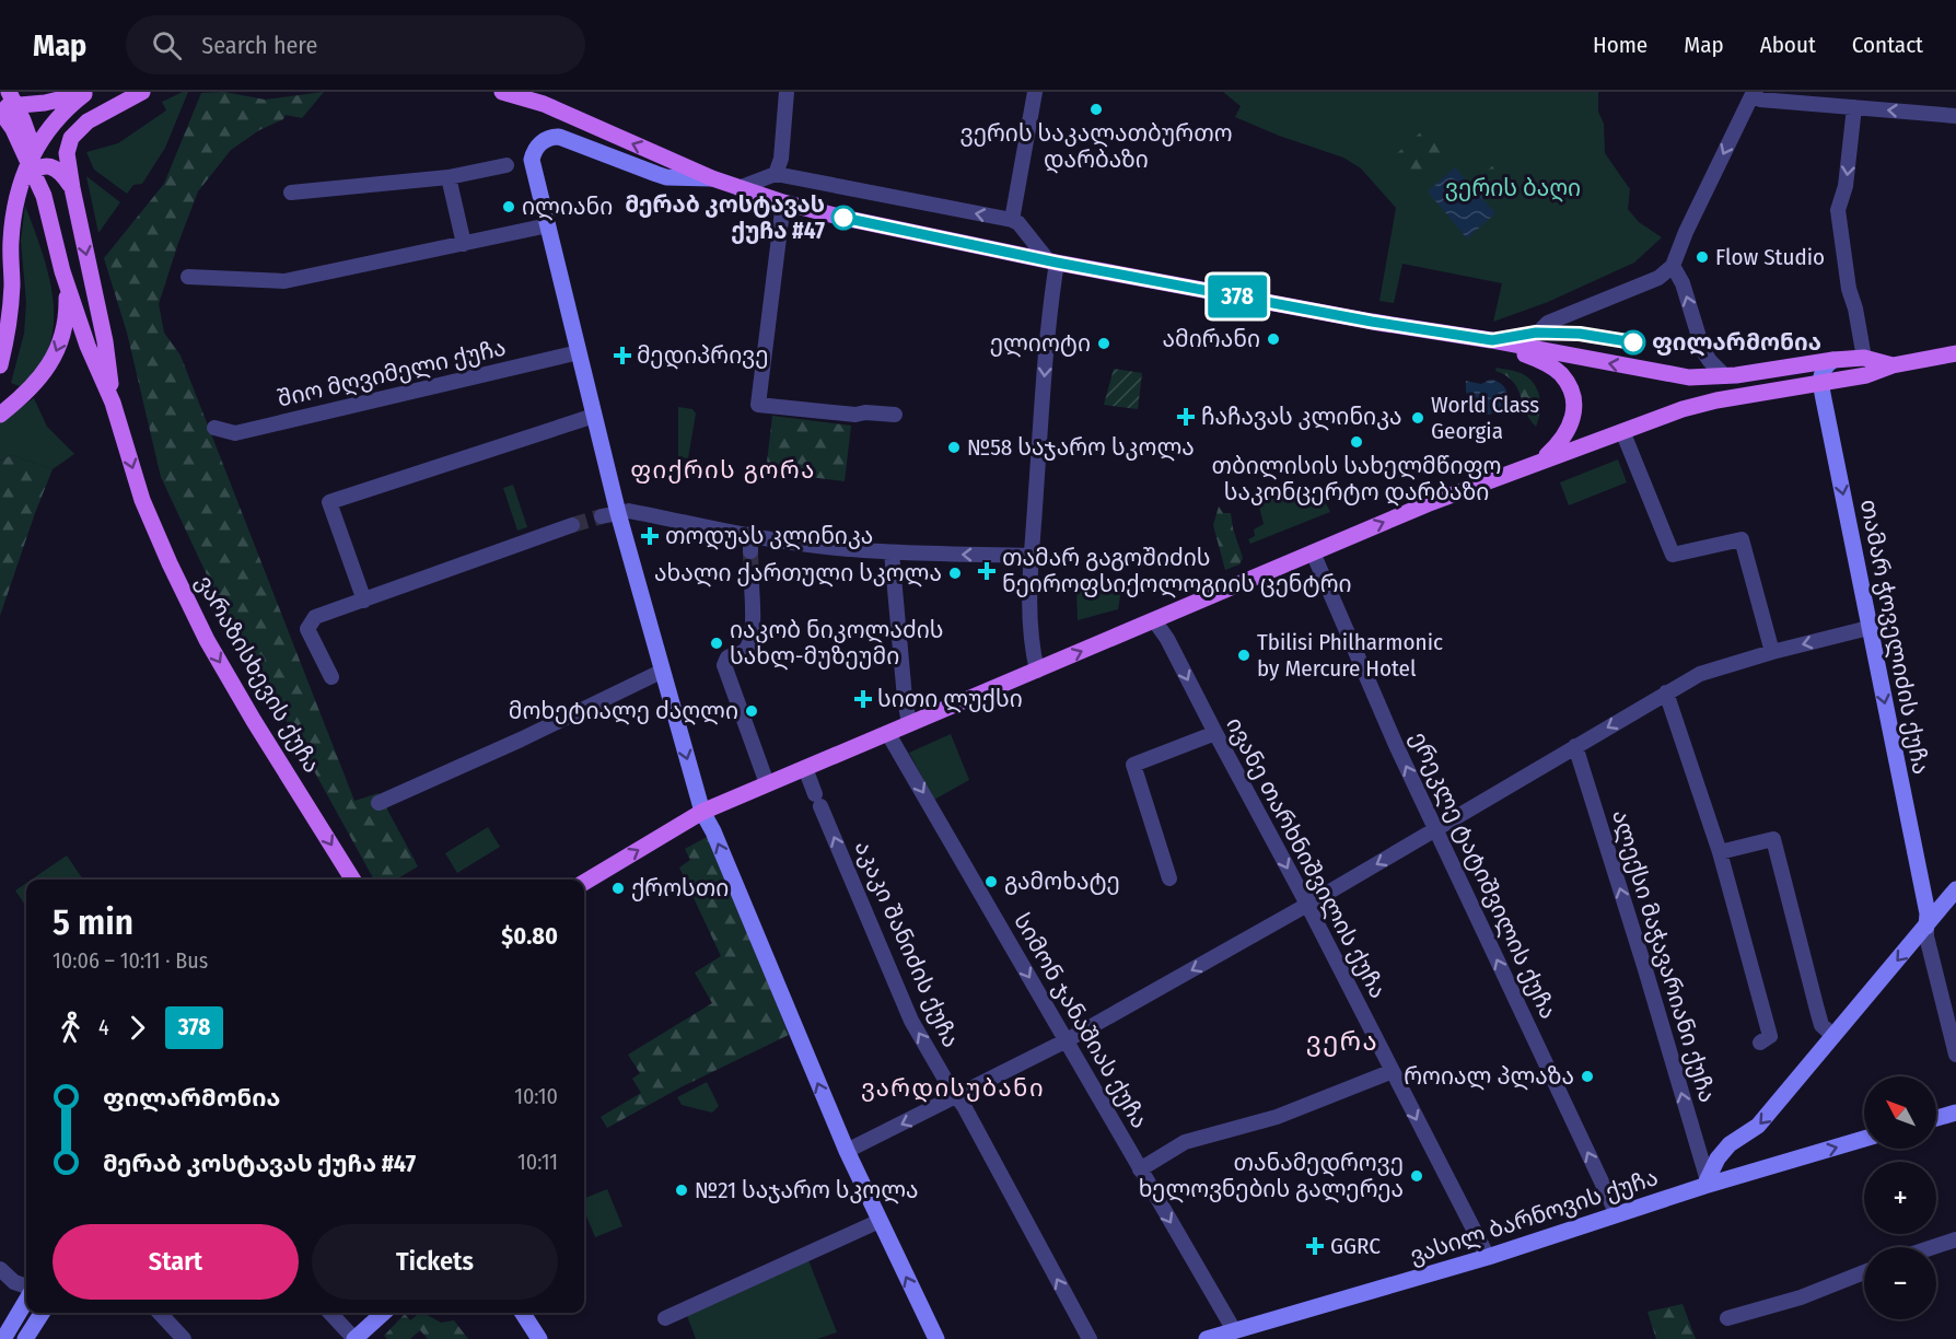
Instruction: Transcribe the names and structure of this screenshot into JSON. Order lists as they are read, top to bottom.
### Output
{
  "streets": {
    "main road": ["ვარაზისხევის ქუჩა"],
    "street": [
      "შიო მღვიმელი ქუჩა",
      "თამარ ჭოველიძის ქუჩა",
      "ივანე თარხნიშვილის ქუჩა",
      "ერეკლე ტატიშვილის ქუჩა",
      "აკაკი შანიძის ქუჩა",
      "ალექსი მაჭავარიანი ქუჩა",
      "სიმონ ჯანაშიას ქუჩა",
      "ვასილ ბარნოვის ქუჩა"
    ]
  },
  "crossings": [
    ["ივანე თარხნიშვილის ქუჩა", "ვასილ ბარნოვის ქუჩა"],
    ["ერეკლე ტატიშვილის ქუჩა", "ვასილ ბარნოვის ქუჩა"],
    ["ალექსი მაჭავარიანი ქუჩა", "ვასილ ბარნოვის ქუჩა"],
    ["სიმონ ჯანაშიას ქუჩა", "ვასილ ბარნოვის ქუჩა"]
  ],
  "one_way": [
    "თამარ ჭოველიძის ქუჩა",
    "ვარაზისხევის ქუჩა",
    "ივანე თარხნიშვილის ქუჩა",
    "ერეკლე ტატიშვილის ქუჩა",
    "სიმონ ჯანაშიას ქუჩა"
  ],
  "districts": ["ფიქრის გორა", "ვერა", "ვარდისუბანი"],
  "parks": ["ვერის ბაღი"],
  "places": {
    "other": [
      "ვერის საკალათბურთო დარბაზი",
      "ილიანი",
      "მერაბ კოსტავას ქუჩა #47",
      "Flow Studio",
      "ამირანი",
      "ფილარმონია",
      "ელიოტი",
      "World Class Georgia",
      "თბილისის სახელმწიფო საკონცერტო დარბაზი",
      "№58 საჯარო სკოლა",
      "ახალი ქართული სკოლა",
      "იაკობ ნიკოლაძის სახლ-მუზეუმი",
      "Tbilisi Philharmonic by Mercure Hotel",
      "მოხეტიალე ძაღლი",
      "გამოხატე",
      "ქროსთი",
      "როიალ პლაზა",
      "თანამედროვე ხელოვნების გალერეა",
      "№21 საჯარო სკოლა"
    ],
    "health": [
      "მედიპრივე",
      "ჩაჩავას კლინიკა",
      "თოდუას კლინიკა",
      "თამარ გაგოშიძის ნეიროფსიქოლოგიის ცენტრი",
      "სითი ლუქსი",
      "GGRC"
    ]
  },
  "lines": ["bus line 378"],
  "north": "top left",
  "page": {
    "header": "Map",
    "search": "Search here",
    "nav": [
      "Home",
      "Map",
      "About",
      "Contact"
    ],
    "on_map": "378",
    "heading": ["5 min", "10:06 – 10:11 · Bus", "$0.80"],
    "legs": ["4", "378"],
    "list": [
      {
        "name": "ფილარმონია",
        "value": "10:10"
      },
      {
        "name": "მერაბ კოსტავას ქუჩა #47",
        "value": "10:11"
      }
    ],
    "map_buttons": ["+", "−"],
    "buttons": ["Start", "Tickets"]
  }
}
